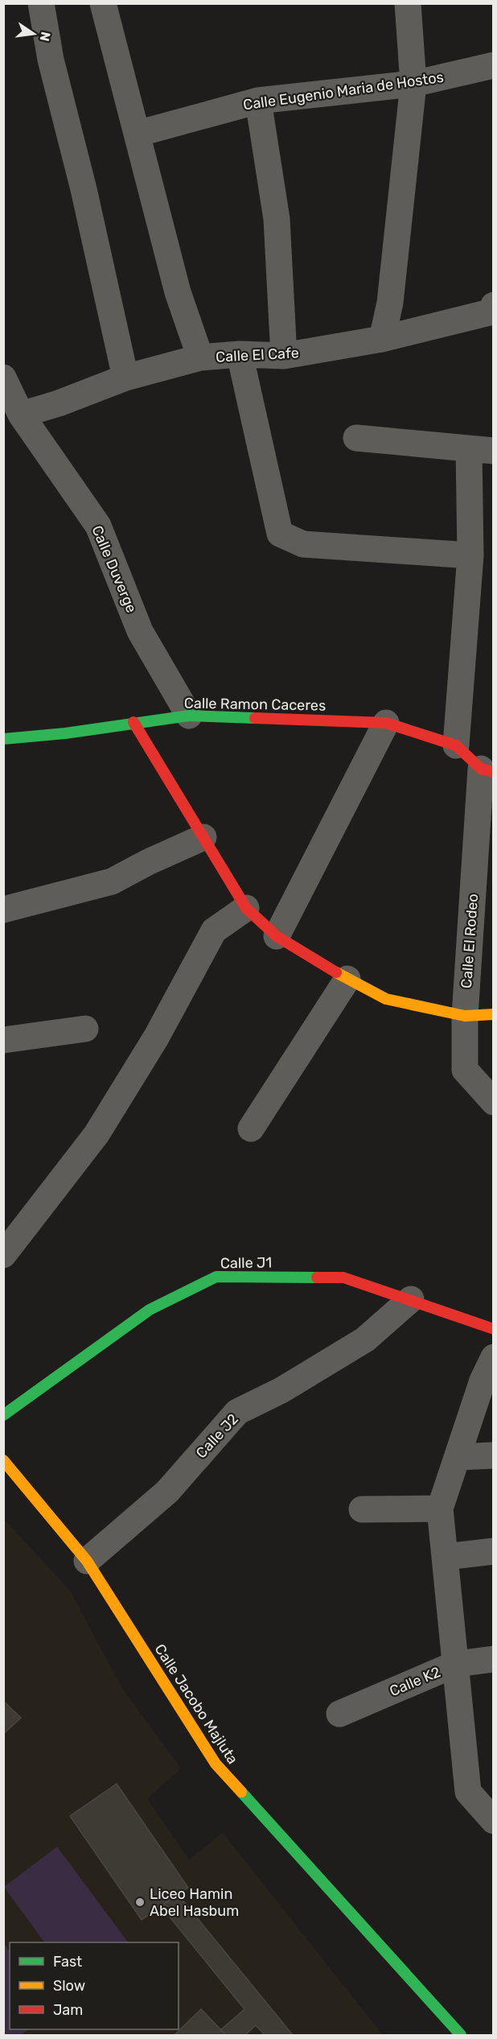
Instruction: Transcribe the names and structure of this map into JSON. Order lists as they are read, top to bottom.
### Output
{
  "streets": {
    "street": [
      "Calle Eugenio Maria de Hostos",
      "Calle El Cafe",
      "Calle Duverge",
      "Calle Ramon Caceres",
      "Calle El Rodeo",
      "Calle J1",
      "Calle J2",
      "Calle K2",
      "Calle Jacobo Majluta"
    ]
  },
  "crossings": [
    ["Calle El Cafe", "Calle Duverge"],
    ["Calle Duverge", "Calle Ramon Caceres"],
    ["Calle Ramon Caceres", "Calle El Rodeo"],
    ["Calle J1", "Calle J2"],
    ["Calle J2", "Calle Jacobo Majluta"]
  ],
  "places": ["Liceo Hamin Abel Hasbum"],
  "legend": ["Fast", "Slow", "Jam"],
  "north": "right"
}
